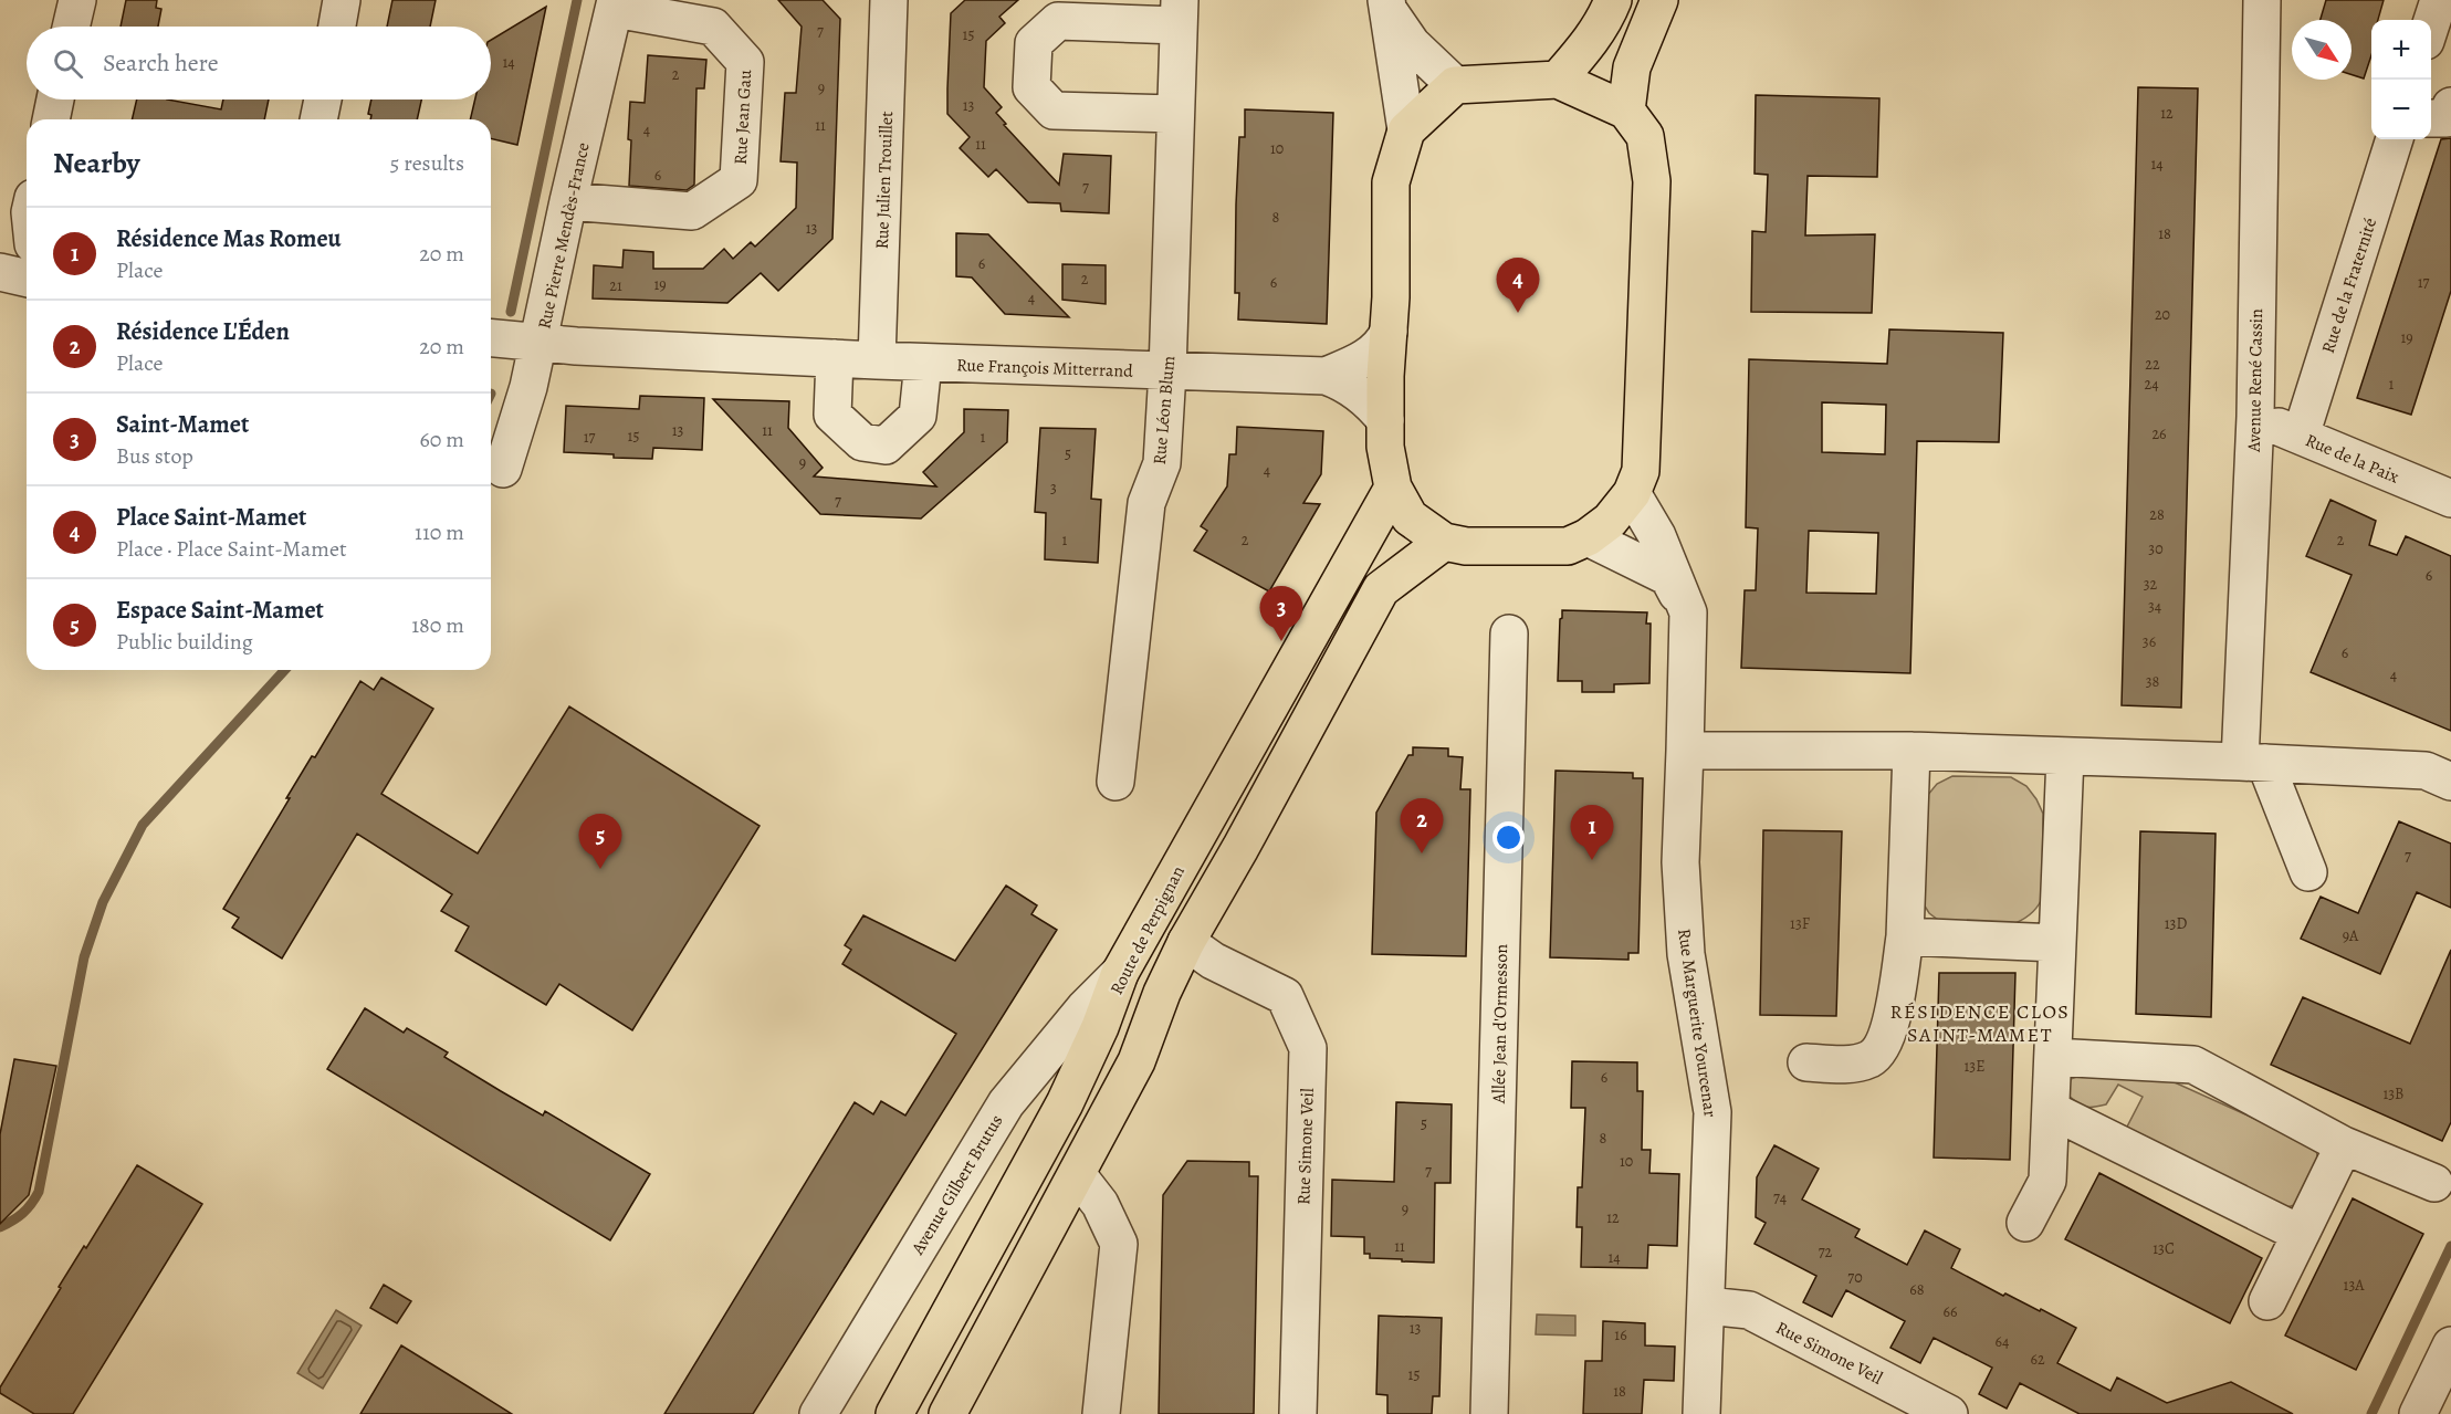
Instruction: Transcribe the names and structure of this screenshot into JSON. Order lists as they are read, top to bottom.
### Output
{
  "streets": {
    "main road": ["Route de Perpignan"],
    "street": [
      "Rue Jean Gau",
      "Rue Julien Trouillet",
      "Rue Pierre Mendès-France",
      "Rue de la Fraternité",
      "Rue François Mitterrand",
      "Avenue René Cassin",
      "Rue Léon Blum",
      "Rue de la Paix",
      "Rue Marguerite Yourcenar",
      "Allée Jean d'Ormesson",
      "Rue Simone Veil",
      "Avenue Gilbert Brutus"
    ]
  },
  "crossings": [
    ["Rue Jean Gau", "Rue Pierre Mendès-France"],
    ["Rue Julien Trouillet", "Rue François Mitterrand"],
    ["Rue Pierre Mendès-France", "Rue François Mitterrand"],
    ["Rue de la Fraternité", "Rue de la Paix"],
    ["Rue François Mitterrand", "Rue Léon Blum"],
    ["Avenue René Cassin", "Rue de la Paix"],
    ["Route de Perpignan", "Avenue Gilbert Brutus"],
    ["Rue Marguerite Yourcenar", "Rue Simone Veil"]
  ],
  "districts": ["RÉSIDENCE CLOS SAINT-MAMET"],
  "house_numbers": [
    "7",
    "15",
    "14",
    "2",
    "9",
    "13",
    "12",
    "11",
    "4",
    "11",
    "10",
    "14",
    "6",
    "7",
    "8",
    "13",
    "18",
    "6",
    "2",
    "6",
    "17",
    "19",
    "21",
    "4",
    "20",
    "19",
    "22",
    "24",
    "1",
    "13",
    "11",
    "26",
    "15",
    "17",
    "1",
    "5",
    "9",
    "4",
    "3",
    "7",
    "28",
    "1",
    "2",
    "2",
    "30",
    "6",
    "32",
    "34",
    "36",
    "6",
    "4",
    "38",
    "7",
    "13F",
    "13D",
    "9A",
    "13E",
    "6",
    "13B",
    "5",
    "8",
    "10",
    "7",
    "74",
    "9",
    "12",
    "11",
    "13C",
    "72",
    "14",
    "70",
    "13A",
    "68",
    "66",
    "13",
    "16",
    "64",
    "62",
    "15",
    "18"
  ],
  "north": "bottom right",
  "page": {
    "map_buttons": ["+", "−"],
    "search": "Search here",
    "heading": ["Nearby", "5 results"],
    "list": [
      {
        "mark": "1",
        "name": "Résidence Mas Romeu",
        "note": "Place",
        "value": "20 m"
      },
      {
        "mark": "2",
        "name": "Résidence L'Éden",
        "note": "Place",
        "value": "20 m"
      },
      {
        "mark": "3",
        "name": "Saint-Mamet",
        "note": "Bus stop",
        "value": "60 m"
      },
      {
        "mark": "4",
        "name": "Place Saint-Mamet",
        "note": "Place · Place Saint-Mamet",
        "value": "110 m"
      },
      {
        "mark": "5",
        "name": "Espace Saint-Mamet",
        "note": "Public building",
        "value": "180 m"
      }
    ],
    "pins": [
      "4",
      "3",
      "2",
      "1",
      "5"
    ]
  }
}
